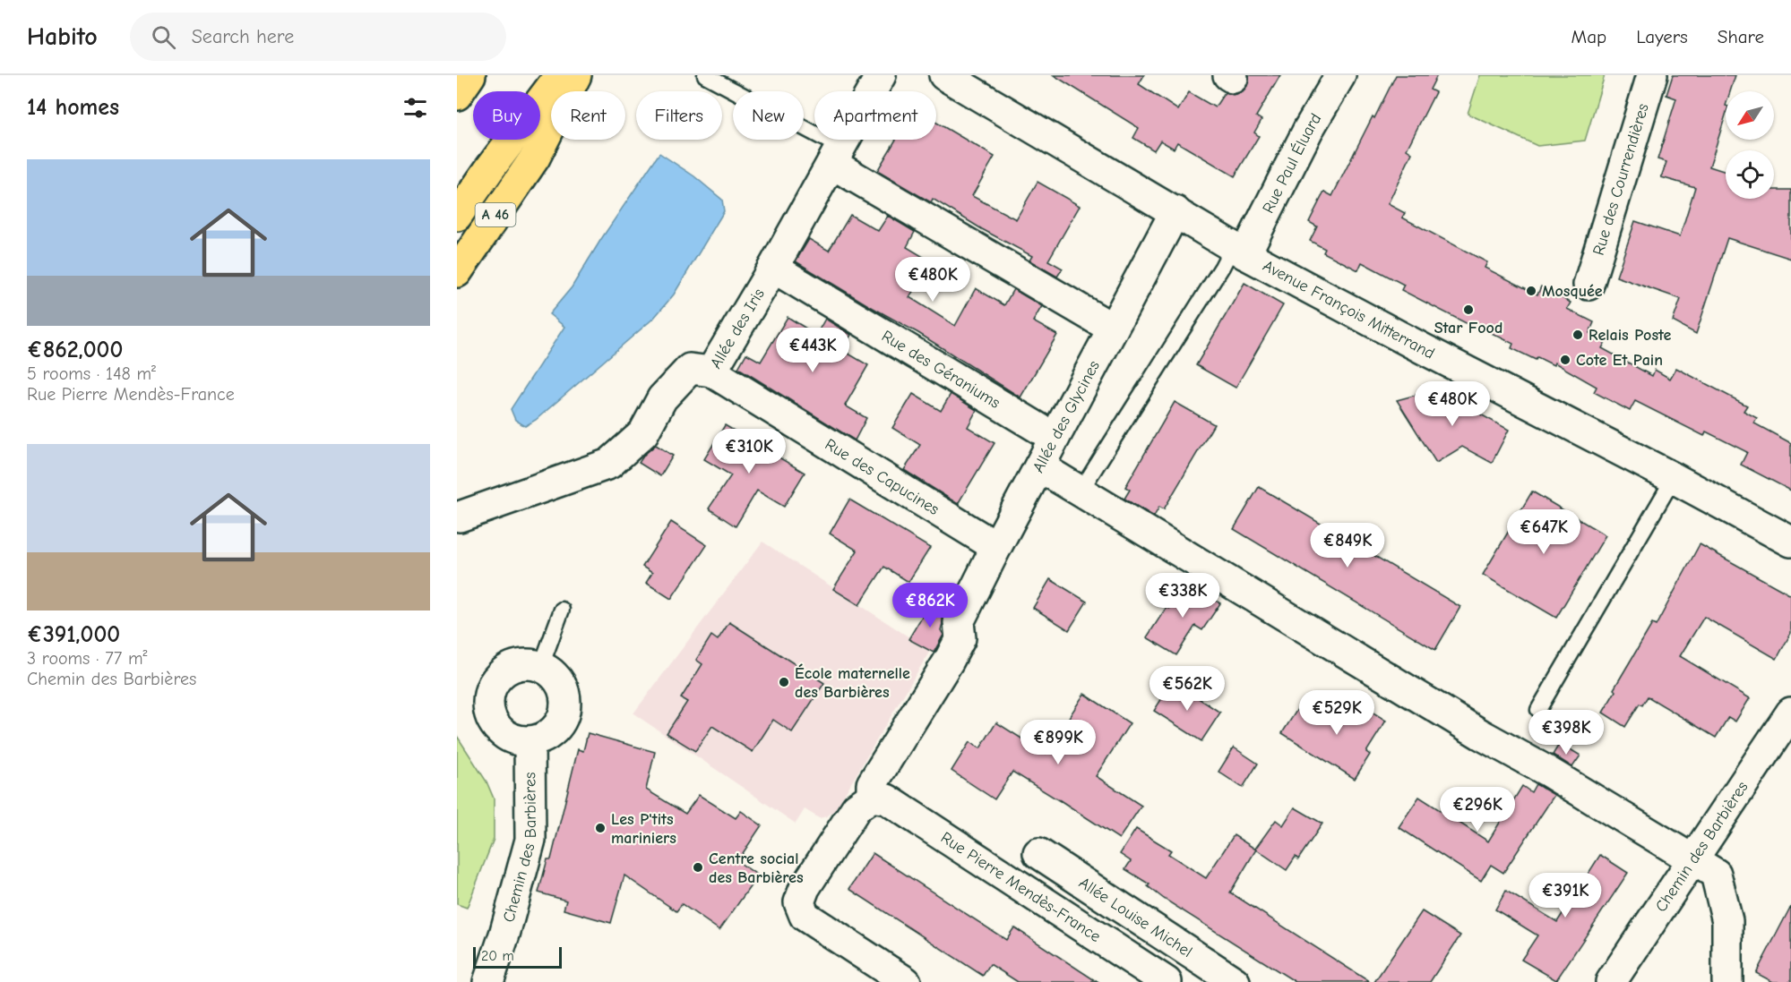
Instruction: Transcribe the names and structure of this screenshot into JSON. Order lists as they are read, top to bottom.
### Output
{
  "streets": {
    "highway": ["A 46"],
    "street": [
      "Rue Paul Éluard",
      "Rue des Courrendières",
      "Avenue François Mitterrand",
      "Allée des Iris",
      "Rue des Géraniums",
      "Allée des Glycines",
      "Rue des Capucines",
      "Chemin des Barbières",
      "Rue Pierre Mendès-France",
      "Allée Louise Michel"
    ]
  },
  "crossings": [
    ["Rue Paul Éluard", "Avenue François Mitterrand"],
    ["Avenue François Mitterrand", "Allée des Glycines"],
    ["Allée des Iris", "Rue des Géraniums"],
    ["Allée des Iris", "Rue des Capucines"],
    ["Rue des Géraniums", "Allée des Glycines"],
    ["Allée des Glycines", "Rue des Capucines"],
    ["Allée des Glycines", "Rue Pierre Mendès-France"]
  ],
  "places": [
    "Mosquée",
    "Star Food",
    "Relais Poste",
    "Cote Et Pain",
    "École maternelle des Barbières",
    "Les P'tits mariniers",
    "Centre social des Barbières"
  ],
  "scale_bar": "20 m",
  "north": "bottom left",
  "page": {
    "header": "Habito",
    "search": "Search here",
    "nav": ["Map", "Layers", "Share"],
    "heading": "14 homes",
    "chip": [
      "Buy",
      "Rent",
      "Filters",
      "New",
      "Apartment"
    ],
    "list": [
      {
        "name": "€862,000",
        "note": "5 rooms · 148 m² · Rue Pierre Mendès-France"
      },
      {
        "name": "€391,000",
        "note": "3 rooms · 77 m² · Chemin des Barbières"
      }
    ],
    "price": [
      "€480K",
      "€443K",
      "€480K",
      "€310K",
      "€647K",
      "€849K",
      "€338K",
      "€862K",
      "€562K",
      "€529K",
      "€398K",
      "€899K",
      "€296K",
      "€391K"
    ],
    "scale": "20 m"
  }
}
